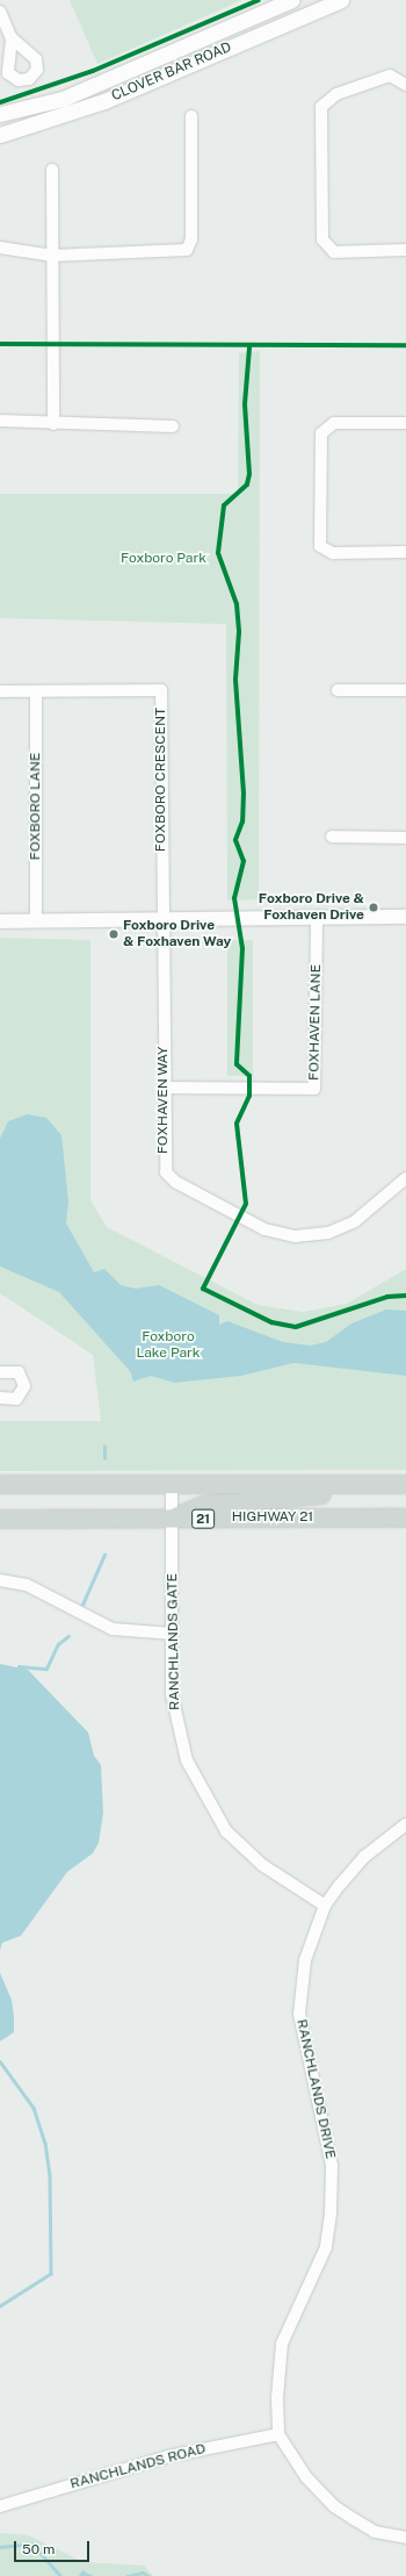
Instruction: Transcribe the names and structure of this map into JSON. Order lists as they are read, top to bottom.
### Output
{
  "streets": {
    "main road": ["CLOVER BAR ROAD", "HIGHWAY 21", "21"],
    "street": [
      "FOXBORO CRESCENT",
      "FOXBORO LANE",
      "FOXHAVEN LANE",
      "FOXHAVEN WAY",
      "RANCHLANDS GATE",
      "RANCHLANDS DRIVE",
      "RANCHLANDS ROAD"
    ]
  },
  "crossings": [
    ["FOXBORO CRESCENT", "FOXBORO LANE"],
    ["FOXBORO CRESCENT", "FOXHAVEN WAY"],
    ["FOXHAVEN LANE", "FOXHAVEN WAY"],
    ["HIGHWAY 21", "RANCHLANDS GATE"],
    ["RANCHLANDS GATE", "RANCHLANDS DRIVE"],
    ["RANCHLANDS DRIVE", "RANCHLANDS ROAD"]
  ],
  "parks": ["Foxboro Park", "Foxboro Lake Park"],
  "places": ["Foxboro Drive & Foxhaven Drive", "Foxboro Drive & Foxhaven Way"],
  "scale_bar": "50 m"
}
